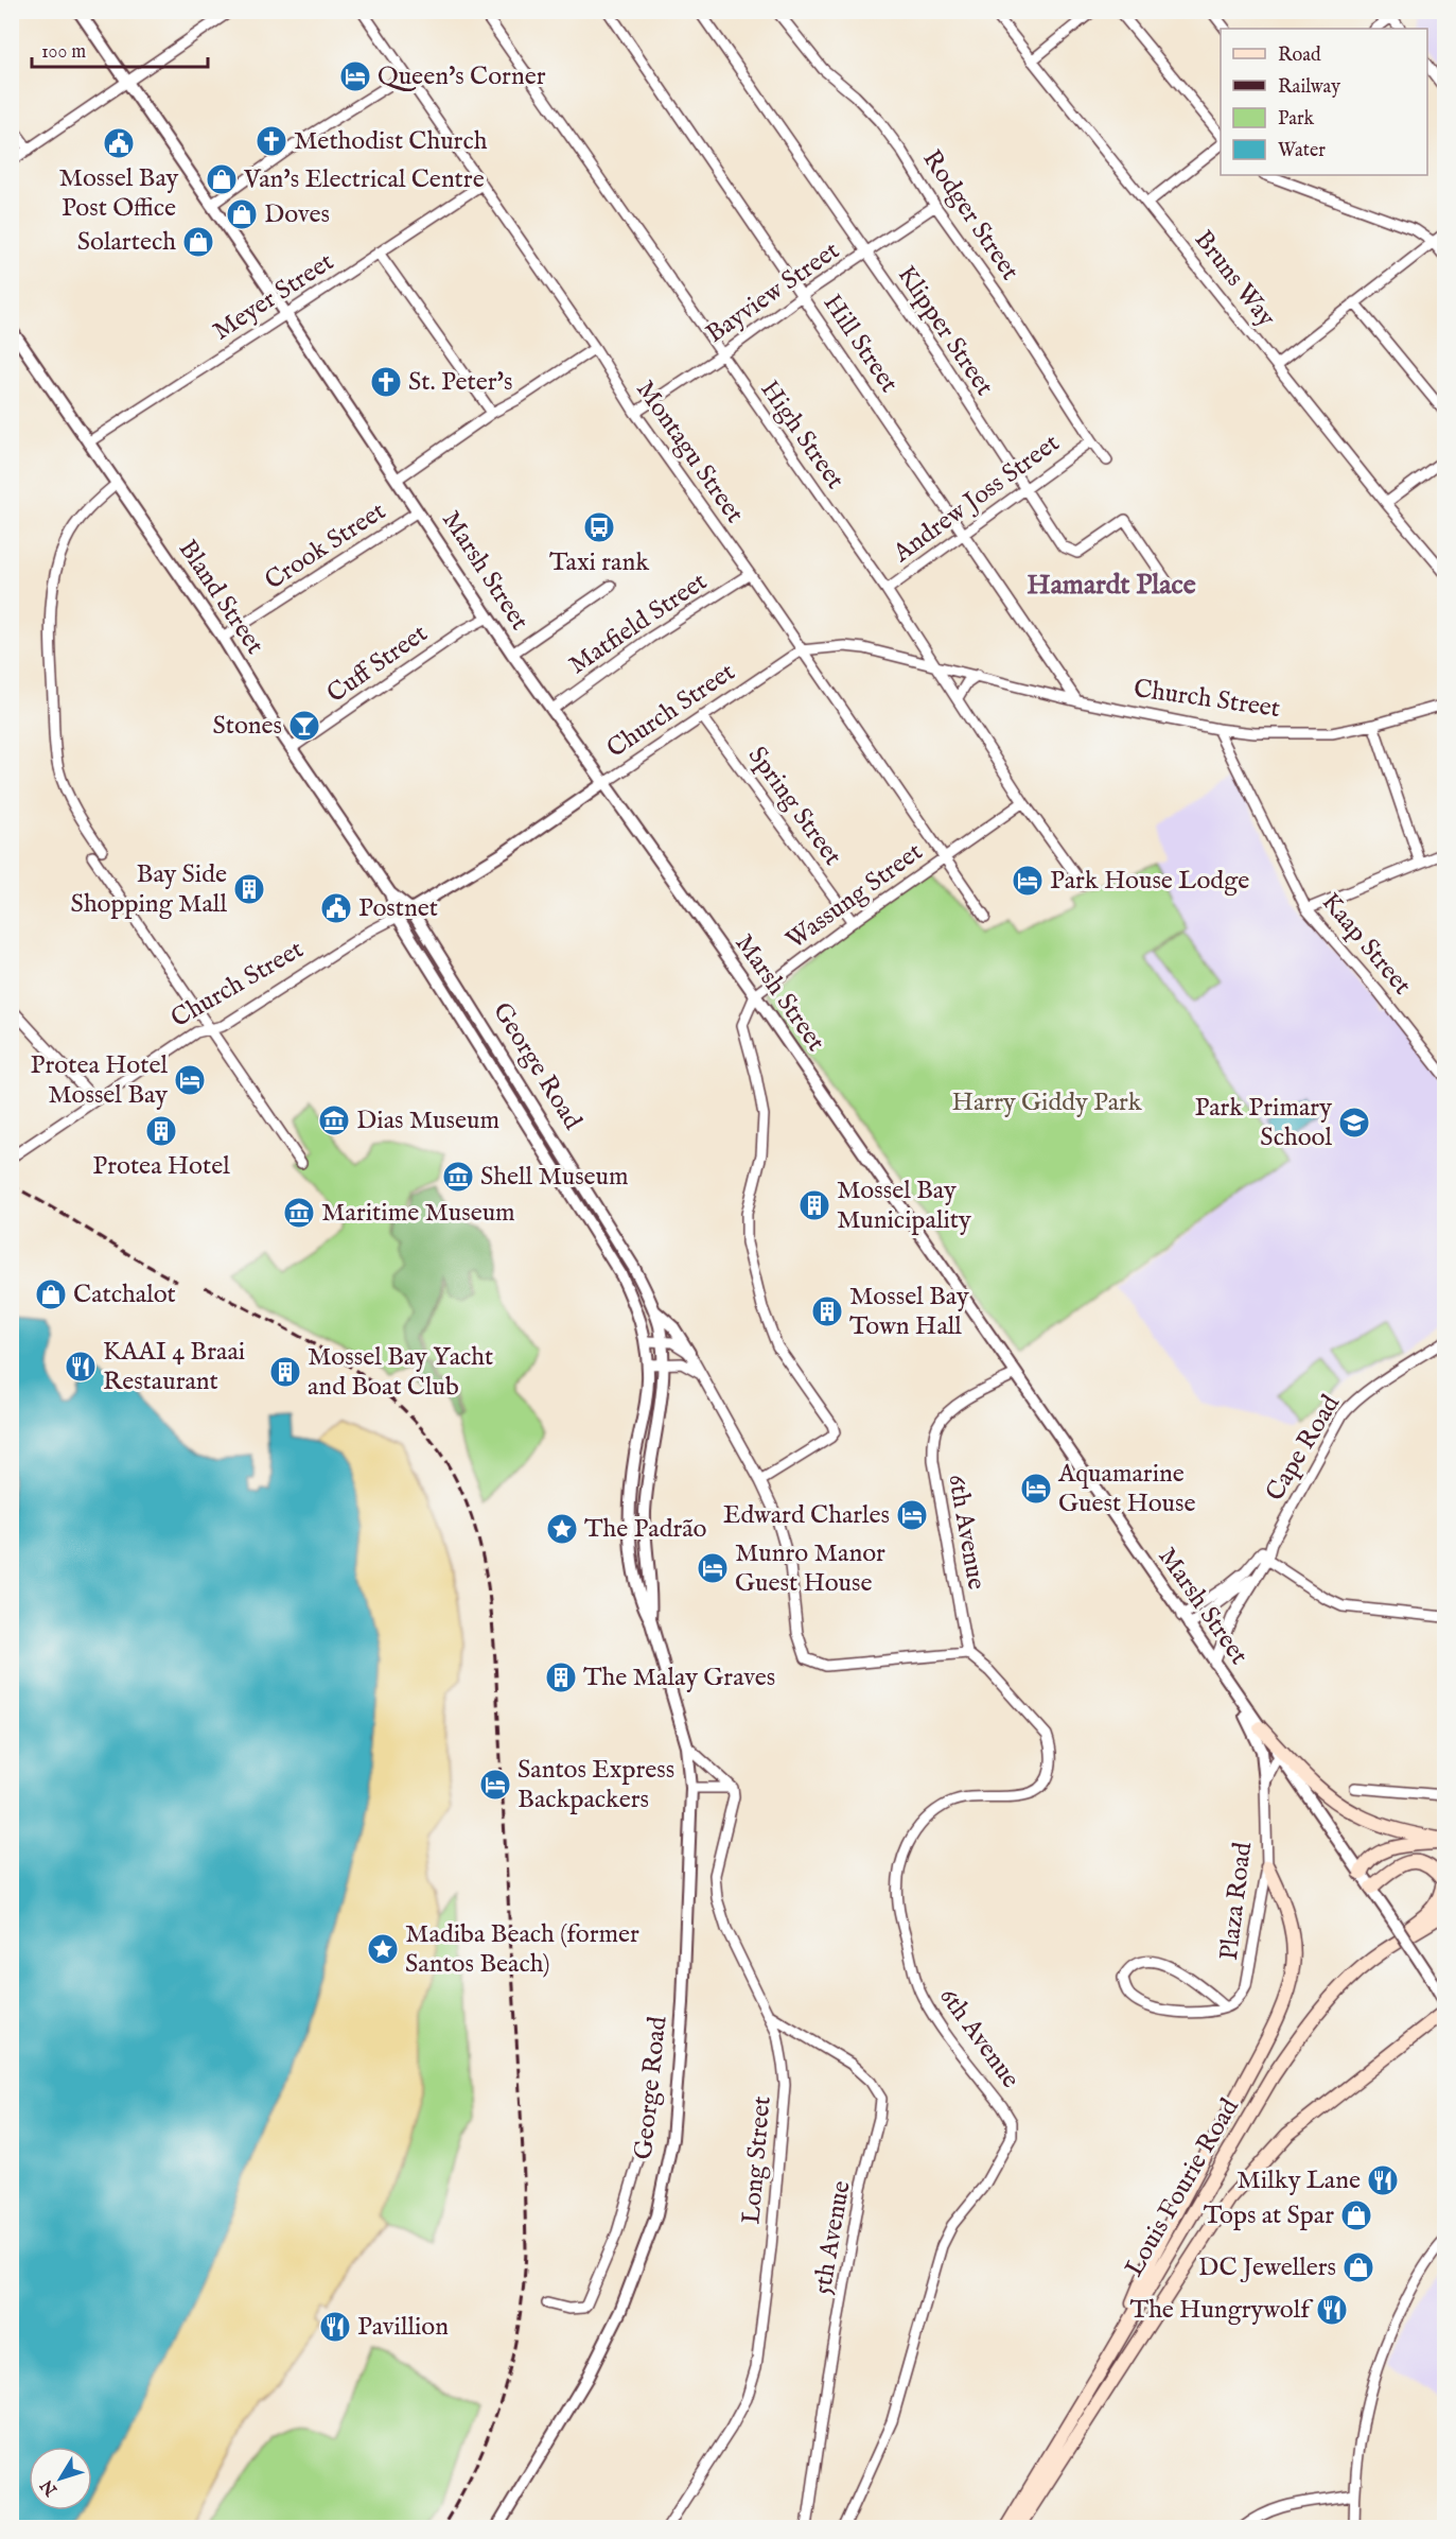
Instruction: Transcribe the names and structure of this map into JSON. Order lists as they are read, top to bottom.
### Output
{
  "streets": {
    "main road": ["Louis Fourie Road"],
    "street": [
      "Rodger Street",
      "Bruns Way",
      "Bayview Street",
      "Meyer Street",
      "Klipper Street",
      "Hill Street",
      "High Street",
      "Montagu Street",
      "Andrew Joss Street",
      "Crook Street",
      "Marsh Street",
      "Bland Street",
      "Matfield Street",
      "Cuff Street",
      "Church Street",
      "Spring Street",
      "Wassung Street",
      "Kaap Street",
      "George Road",
      "Cape Road",
      "6th Avenue",
      "Plaza Road",
      "Long Street",
      "5th Avenue"
    ]
  },
  "crossings": [
    ["Rodger Street", "Bayview Street"],
    ["Rodger Street", "Andrew Joss Street"],
    ["Bayview Street", "Klipper Street"],
    ["Bayview Street", "Hill Street"],
    ["Bayview Street", "High Street"],
    ["Bayview Street", "Montagu Street"],
    ["Meyer Street", "Montagu Street"],
    ["Meyer Street", "Marsh Street"],
    ["Meyer Street", "Bland Street"],
    ["Klipper Street", "Andrew Joss Street"],
    ["Hill Street", "Andrew Joss Street"],
    ["Hill Street", "Church Street"],
    ["High Street", "Andrew Joss Street"],
    ["High Street", "Church Street"],
    ["High Street", "Wassung Street"],
    ["Montagu Street", "Matfield Street"],
    ["Montagu Street", "Church Street"],
    ["Montagu Street", "Wassung Street"],
    ["Crook Street", "Marsh Street"],
    ["Crook Street", "Bland Street"],
    ["Marsh Street", "Matfield Street"],
    ["Marsh Street", "Cuff Street"],
    ["Marsh Street", "Church Street"],
    ["Marsh Street", "Wassung Street"],
    ["Marsh Street", "Cape Road"],
    ["Marsh Street", "6th Avenue"],
    ["Marsh Street", "Plaza Road"],
    ["Bland Street", "Cuff Street"],
    ["Bland Street", "Church Street"],
    ["Bland Street", "George Road"],
    ["Church Street", "Spring Street"],
    ["Church Street", "Kaap Street"],
    ["Church Street", "George Road"],
    ["Spring Street", "Wassung Street"],
    ["Long Street", "5th Avenue"]
  ],
  "districts": ["Hamardt Place"],
  "parks": ["Harry Giddy Park"],
  "places": {
    "hotel": [
      "Queen's Corner",
      "Park House Lodge",
      "Protea Hotel Mossel Bay",
      "Aquamarine Guest House",
      "Edward Charles",
      "Munro Manor Guest House",
      "Santos Express Backpackers"
    ],
    "church": ["Methodist Church", "St. Peter's"],
    "public building": ["Mossel Bay Post Office", "Postnet"],
    "shop": [
      "Van's Electrical Centre",
      "Doves",
      "Solartech",
      "Catchalot",
      "Tops at Spar",
      "DC Jewellers"
    ],
    "bus stop": ["Taxi rank"],
    "bar": ["Stones"],
    "building": [
      "Bay Side Shopping Mall",
      "Protea Hotel",
      "Mossel Bay Municipality",
      "Mossel Bay Town Hall",
      "Mossel Bay Yacht and Boat Club",
      "The Malay Graves"
    ],
    "museum": ["Dias Museum", "Shell Museum", "Maritime Museum"],
    "school or university": ["Park Primary School"],
    "restaurant": [
      "KAAI 4 Braai Restaurant",
      "Milky Lane",
      "The Hungrywolf",
      "Pavillion"
    ],
    "place": ["The Padrão", "Madiba Beach (former Santos Beach)"]
  },
  "legend": [
    "Road",
    "Railway",
    "Park",
    "Water"
  ],
  "scale_bar": "100 m",
  "north": "bottom left"
}
